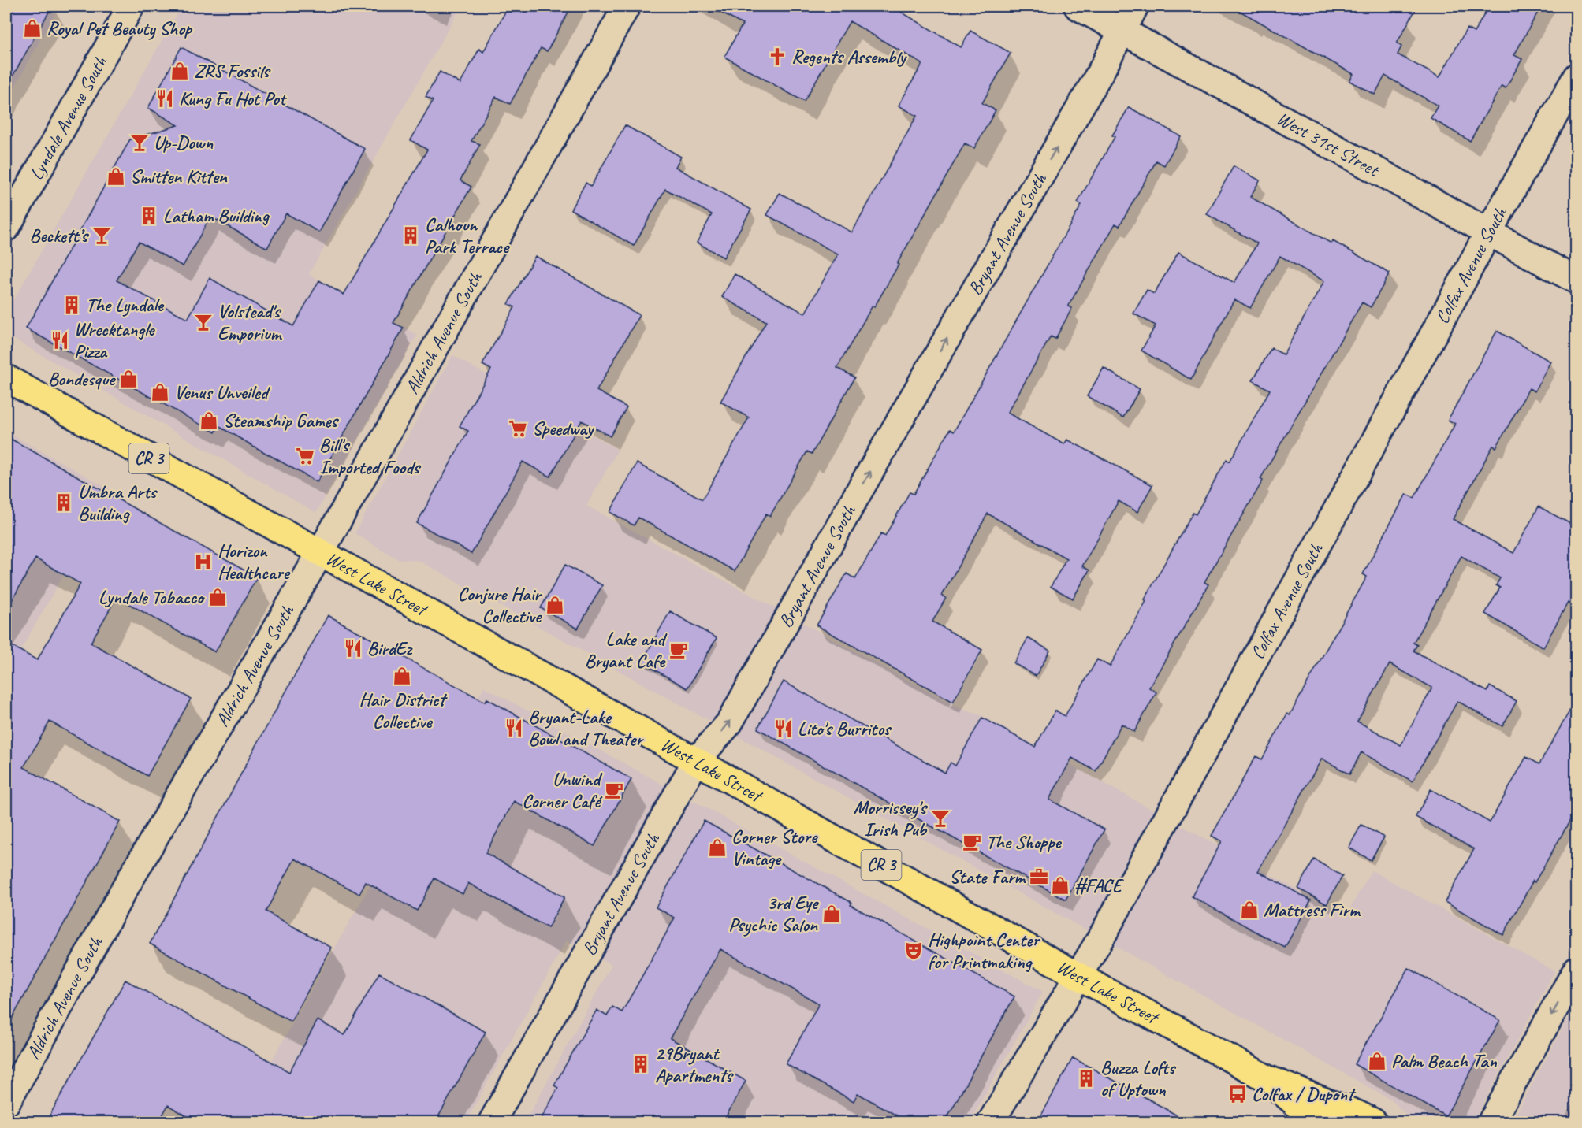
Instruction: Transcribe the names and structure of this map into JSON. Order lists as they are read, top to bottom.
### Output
{
  "streets": {
    "main road": ["CR 3", "West Lake Street"],
    "street": [
      "Lyndale Avenue South",
      "West 31st Street",
      "Bryant Avenue South",
      "Colfax Avenue South",
      "Aldrich Avenue South"
    ]
  },
  "crossings": [
    ["West 31st Street", "Bryant Avenue South"],
    ["West 31st Street", "Colfax Avenue South"],
    ["Bryant Avenue South", "West Lake Street"],
    ["Colfax Avenue South", "West Lake Street"],
    ["Aldrich Avenue South", "West Lake Street"]
  ],
  "one_way": ["Bryant Avenue South"],
  "places": {
    "shop": [
      "Royal Pet Beauty Shop",
      "ZRS Fossils",
      "Smitten Kitten",
      "Bondesque",
      "Venus Unveiled",
      "Steamship Games",
      "Lyndale Tobacco",
      "Conjure Hair Collective",
      "Hair District Collective",
      "Corner Store Vintage",
      "#FACE",
      "Mattress Firm",
      "3rd Eye Psychic Salon",
      "Palm Beach Tan"
    ],
    "church": ["Regents Assembly"],
    "restaurant": [
      "Kung Fu Hot Pot",
      "Wrecktangle Pizza",
      "BirdEz",
      "Bryant-Lake Bowl and Theater",
      "Lito's Burritos"
    ],
    "bar": [
      "Up-Down",
      "Beckett’s",
      "Volstead's Emporium",
      "Morrissey's Irish Pub"
    ],
    "building": [
      "Latham Building",
      "Calhoun Park Terrace",
      "The Lyndale",
      "Umbra Arts Building",
      "29Bryant Apartments",
      "Buzza Lofts of Uptown"
    ],
    "supermarket": ["Speedway", "Bill's Imported Foods"],
    "hospital": ["Horizon Healthcare"],
    "cafe": ["Lake and Bryant Cafe", "Unwind Corner Café", "The Shoppe"],
    "office": ["State Farm"],
    "theatre": ["Highpoint Center for Printmaking"],
    "bus stop": ["Colfax / Dupont"]
  }
}
